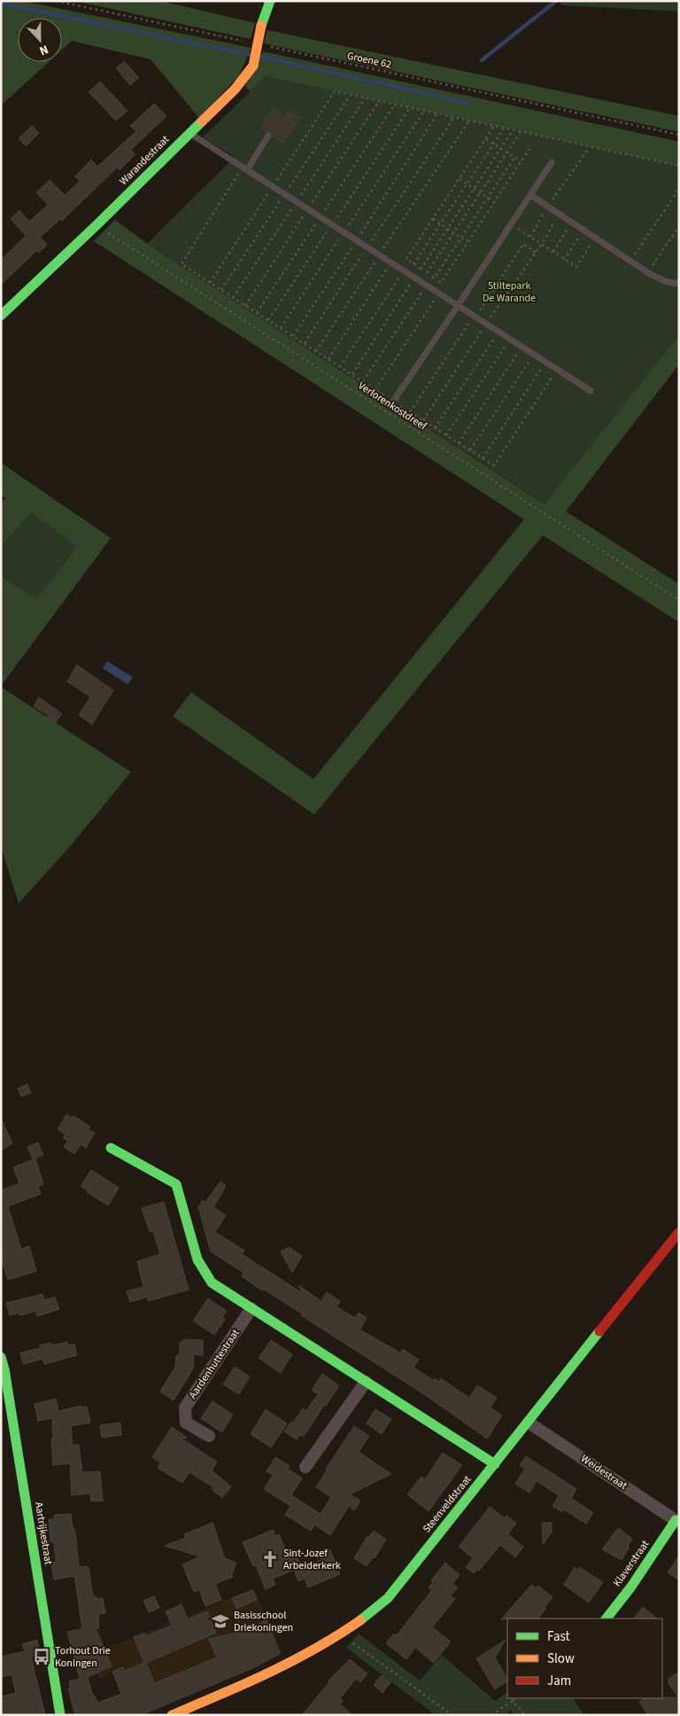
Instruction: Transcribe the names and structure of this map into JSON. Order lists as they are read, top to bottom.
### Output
{
  "streets": {
    "street": [
      "Warandestraat",
      "Aardenhuttestraat",
      "Weidestraat",
      "Steenveldstraat",
      "Aartrijkestraat",
      "Klaverstraat"
    ],
    "path": ["Groene 62", "Verlorenkostdreef"]
  },
  "crossings": [
    ["Warandestraat", "Verlorenkostdreef"],
    ["Weidestraat", "Steenveldstraat"],
    ["Weidestraat", "Klaverstraat"]
  ],
  "parks": ["Stiltepark De Warande"],
  "places": {
    "church": ["Sint-Jozef Arbeiderkerk"],
    "school or university": ["Basisschool Driekoningen"],
    "bus stop": ["Torhout Drie Koningen"]
  },
  "legend": ["Fast", "Slow", "Jam"],
  "north": "bottom"
}
